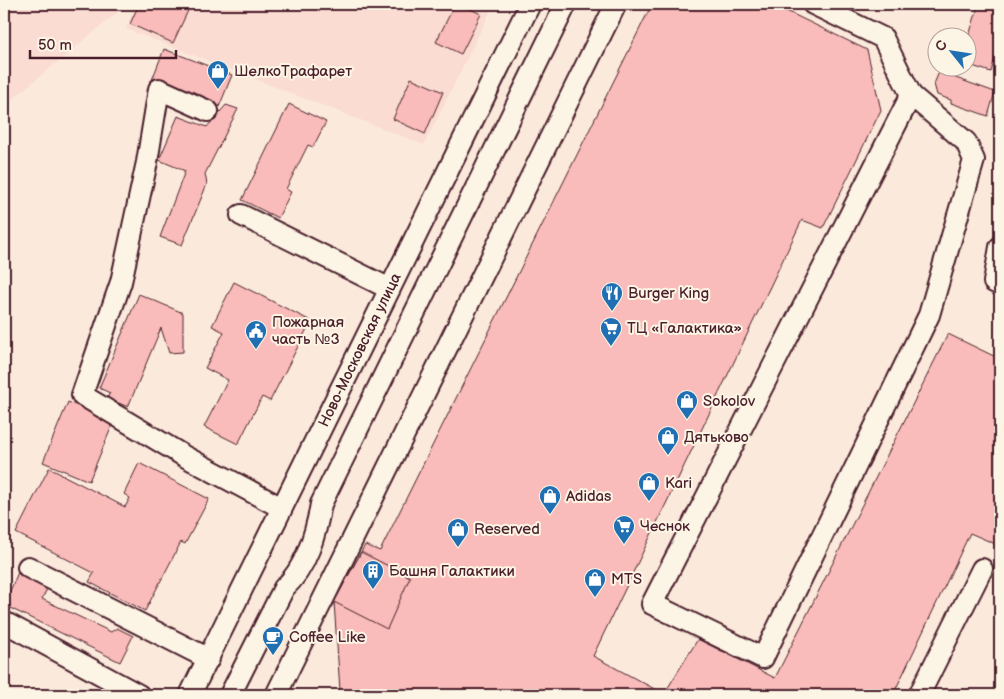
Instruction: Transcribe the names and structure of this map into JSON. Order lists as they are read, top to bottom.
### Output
{
  "streets": {
    "street": ["Ново-Московская улица"]
  },
  "places": {
    "shop": [
      "ШелкоТрафарет",
      "Sokolov",
      "Дятьково",
      "Kari",
      "Adidas",
      "Reserved",
      "MTS"
    ],
    "restaurant": ["Burger King"],
    "supermarket": ["ТЦ «Галактика»", "Чеснок"],
    "public building": ["Пожарная часть №3"],
    "building": ["Башня Галактики"],
    "cafe": ["Coffee Like"]
  },
  "scale_bar": "50 m",
  "north": "top left"
}
